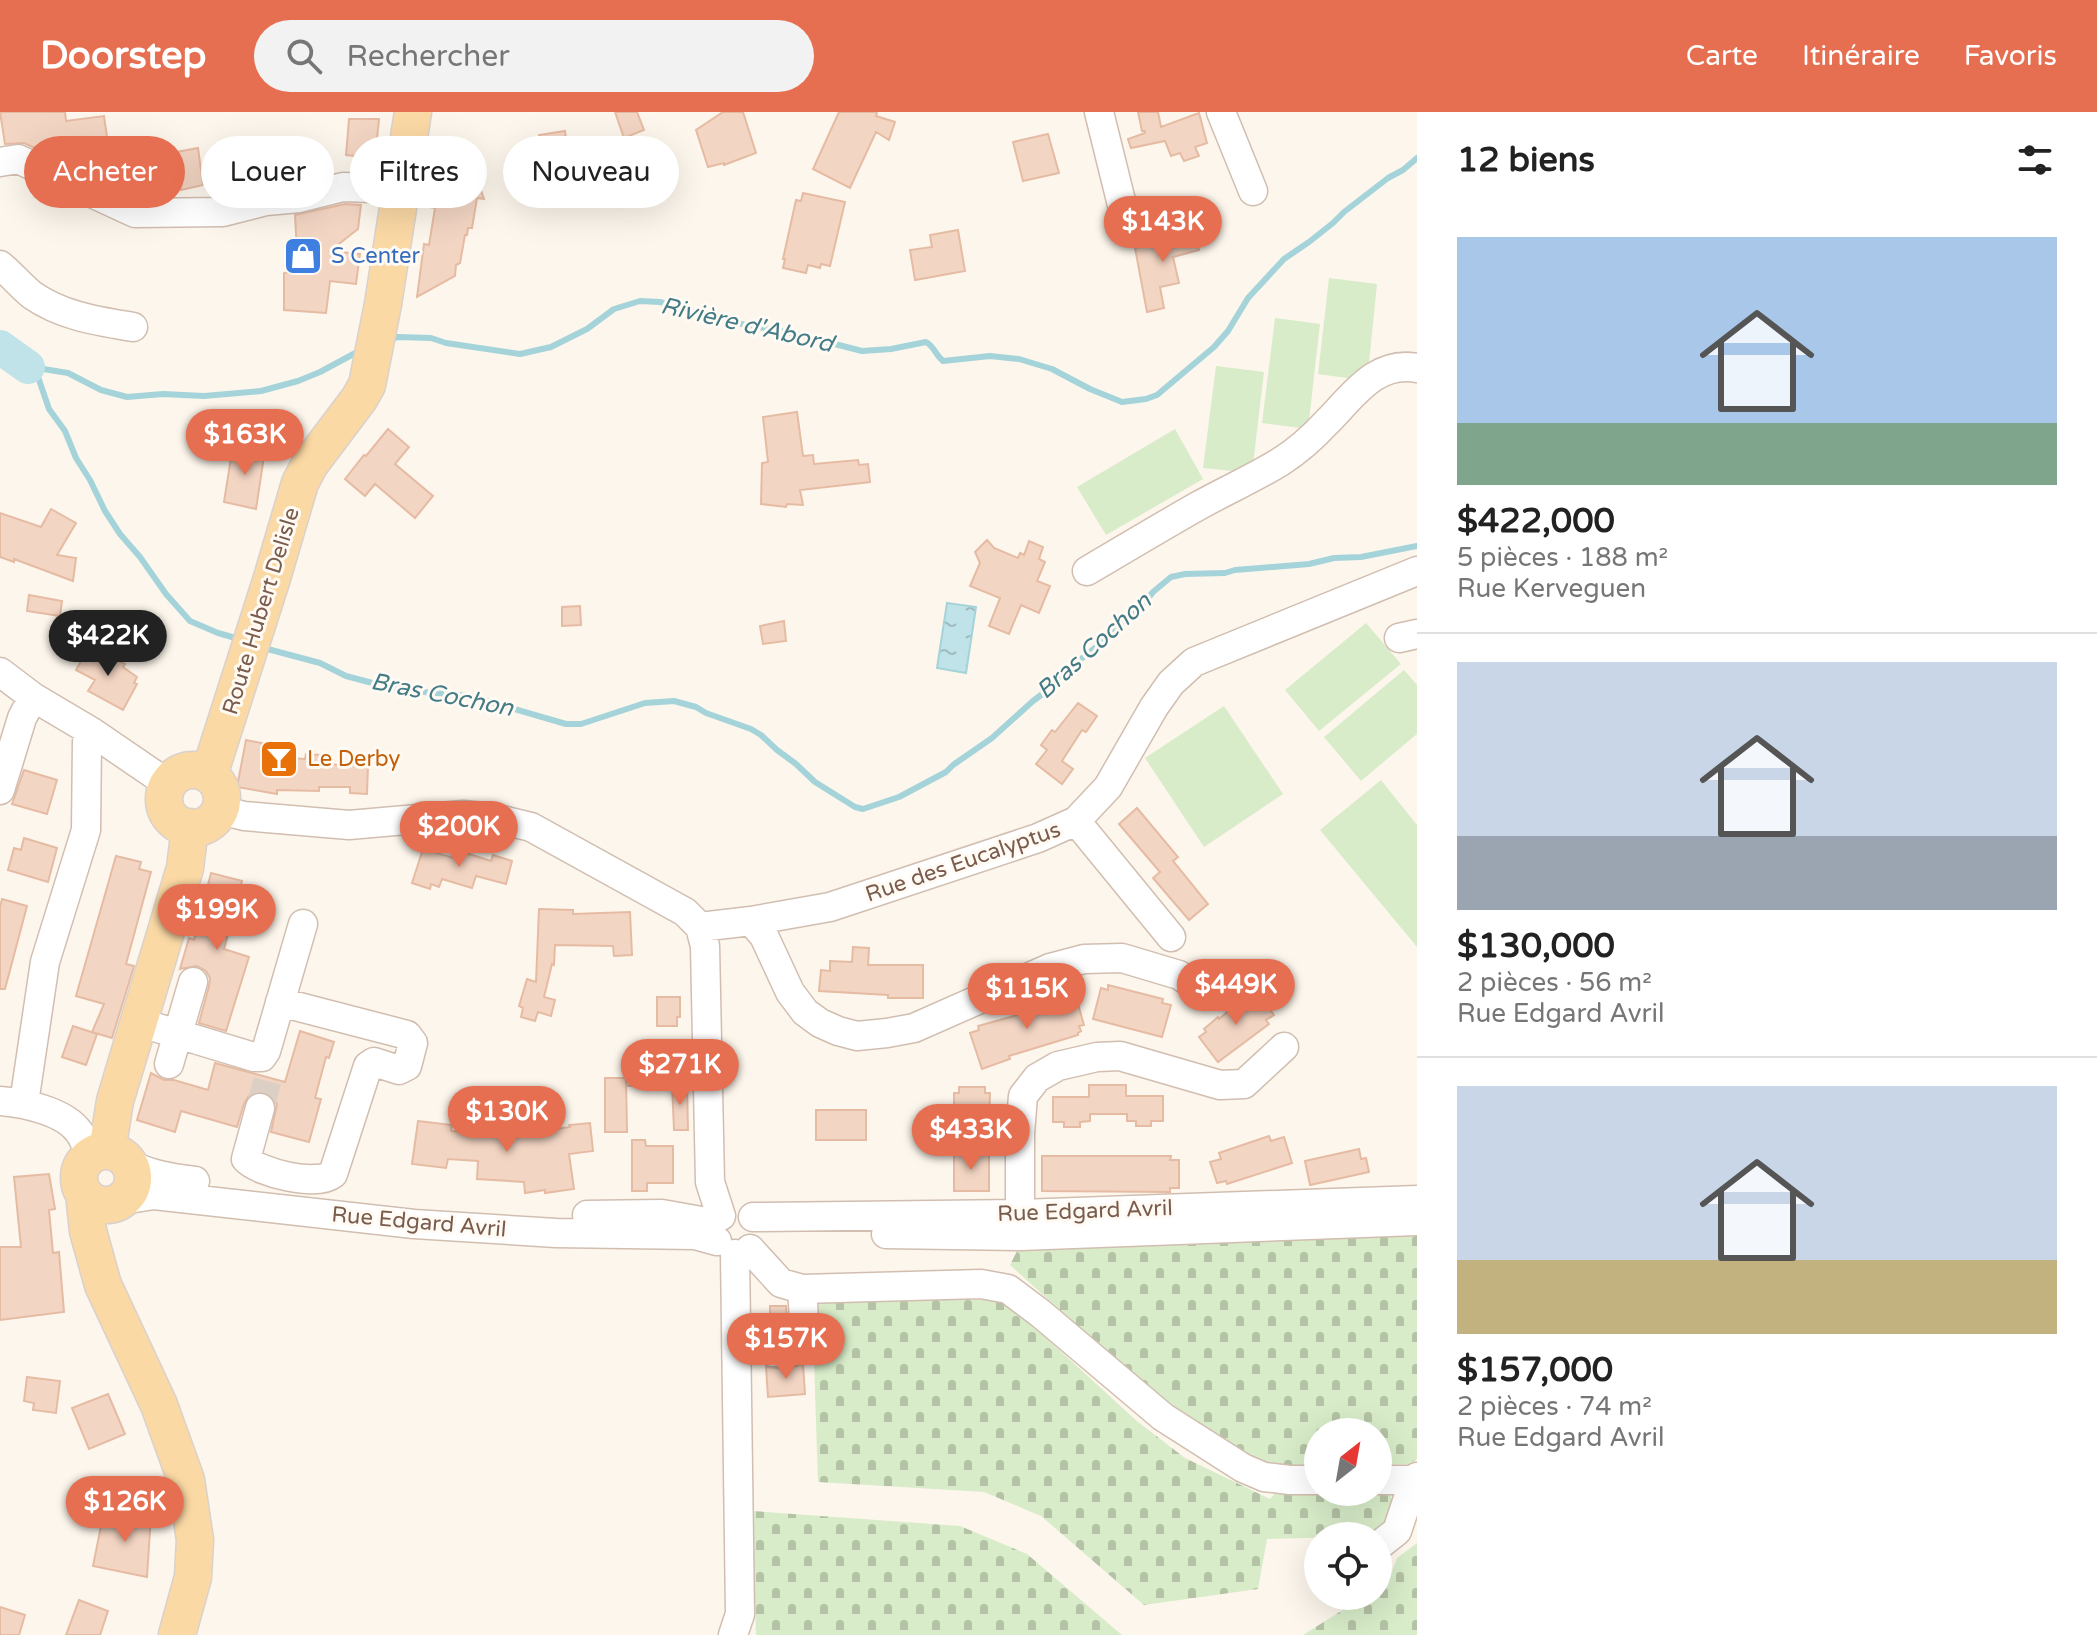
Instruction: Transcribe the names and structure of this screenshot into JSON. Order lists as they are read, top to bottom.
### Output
{
  "streets": {
    "main road": ["Route Hubert Delisle"],
    "street": ["Rue des Eucalyptus", "Rue Edgard Avril"]
  },
  "water": ["Rivière d'Abord", "Bras Cochon"],
  "places": {
    "shop": ["S Center"],
    "bar": ["Le Derby"]
  },
  "north": "top right",
  "page": {
    "header": "Doorstep",
    "search": "Rechercher",
    "nav": ["Carte", "Itinéraire", "Favoris"],
    "heading": "12 biens",
    "chip": [
      "Acheter",
      "Louer",
      "Filtres",
      "Nouveau"
    ],
    "price": [
      "$143K",
      "$163K",
      "$422K",
      "$200K",
      "$199K",
      "$449K",
      "$115K",
      "$271K",
      "$130K",
      "$433K",
      "$157K",
      "$126K"
    ],
    "list": [
      {
        "name": "$422,000",
        "note": "5 pièces · 188 m² · Rue Kerveguen"
      },
      {
        "name": "$130,000",
        "note": "2 pièces · 56 m² · Rue Edgard Avril"
      },
      {
        "name": "$157,000",
        "note": "2 pièces · 74 m² · Rue Edgard Avril"
      }
    ]
  }
}
